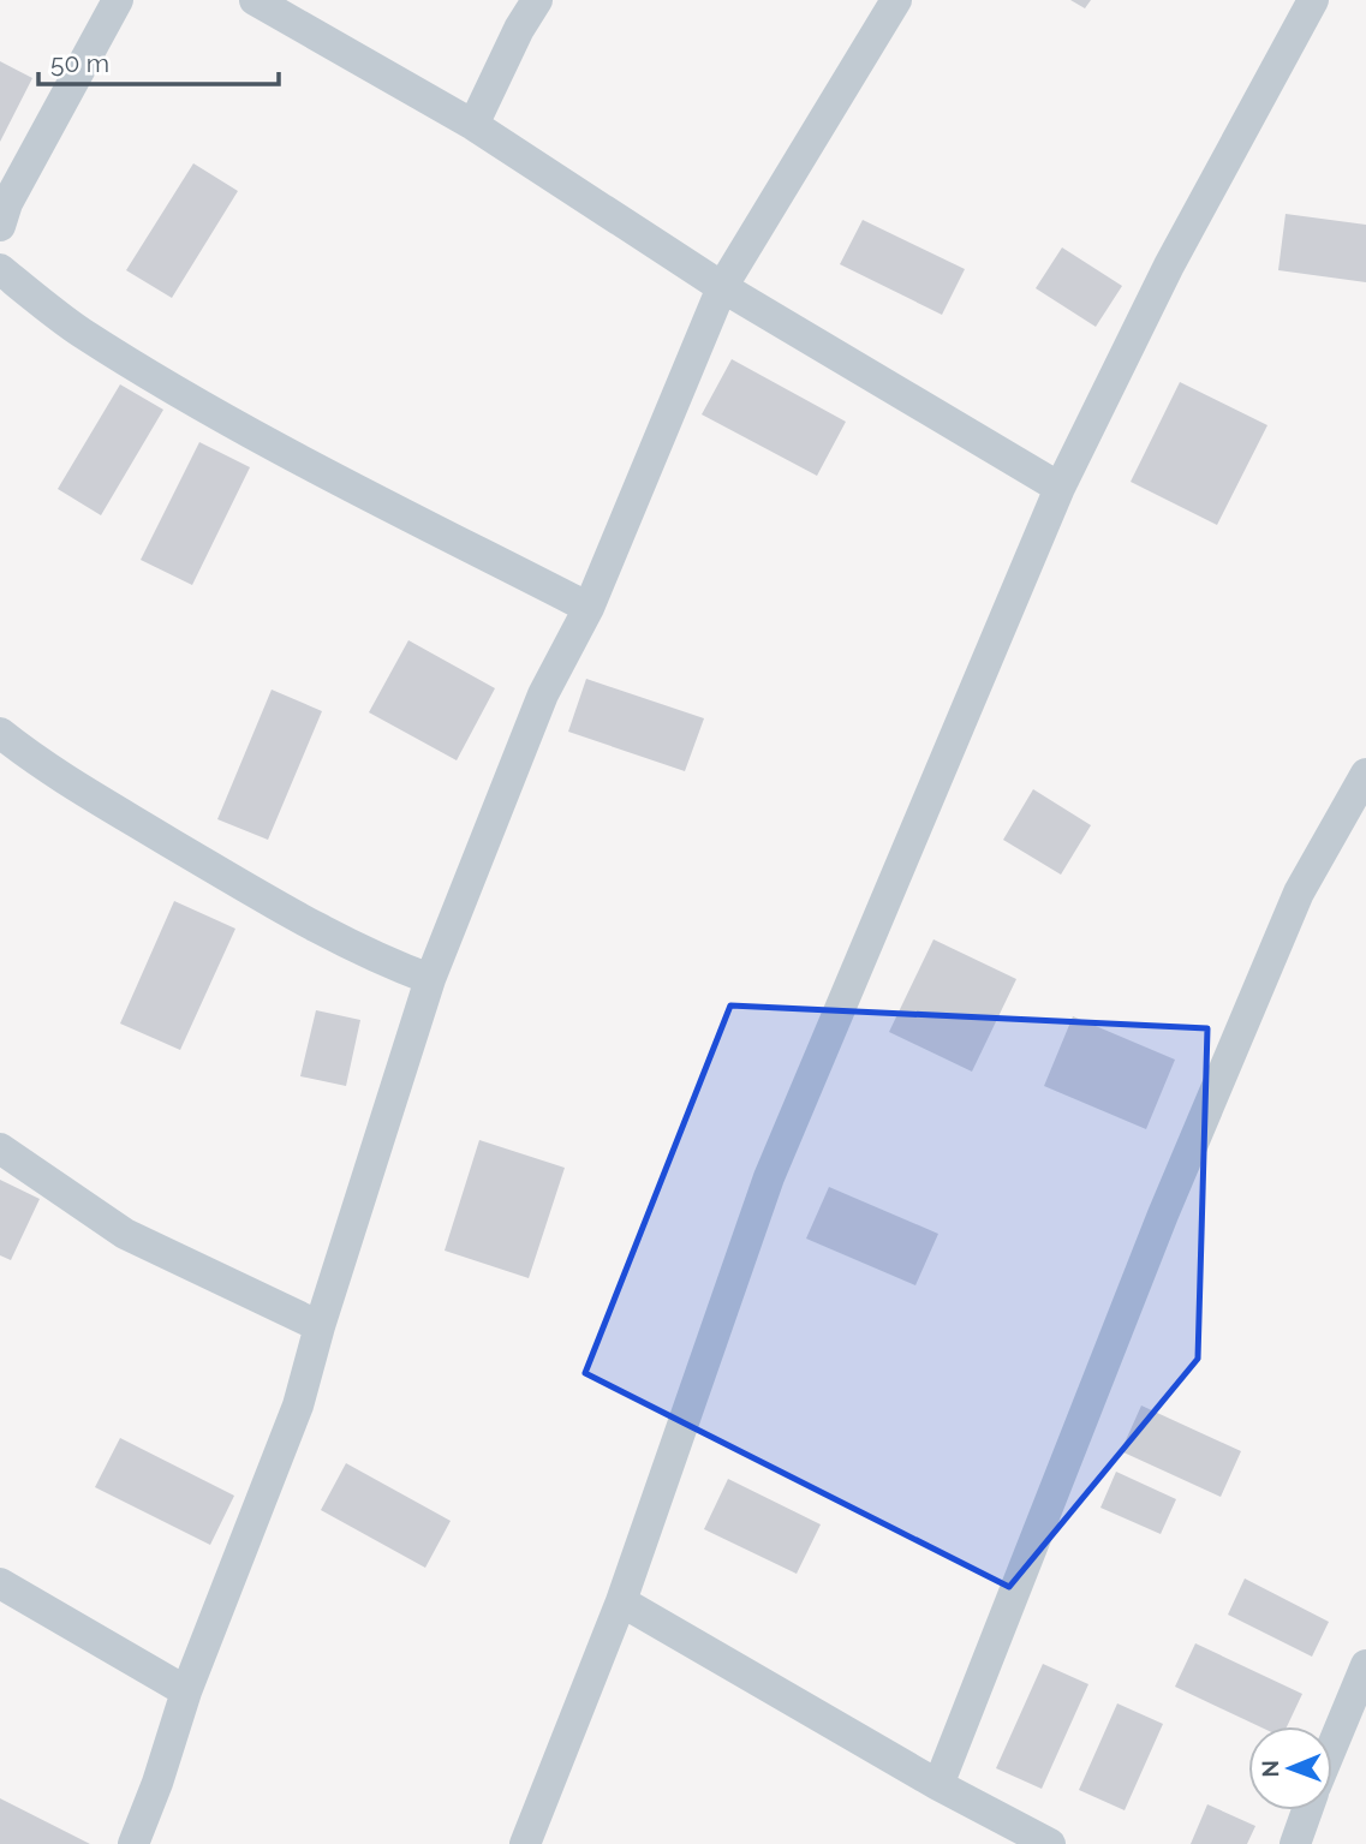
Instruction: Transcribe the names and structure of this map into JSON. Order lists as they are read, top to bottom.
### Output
{
  "scale_bar": "50 m",
  "north": "left"
}
